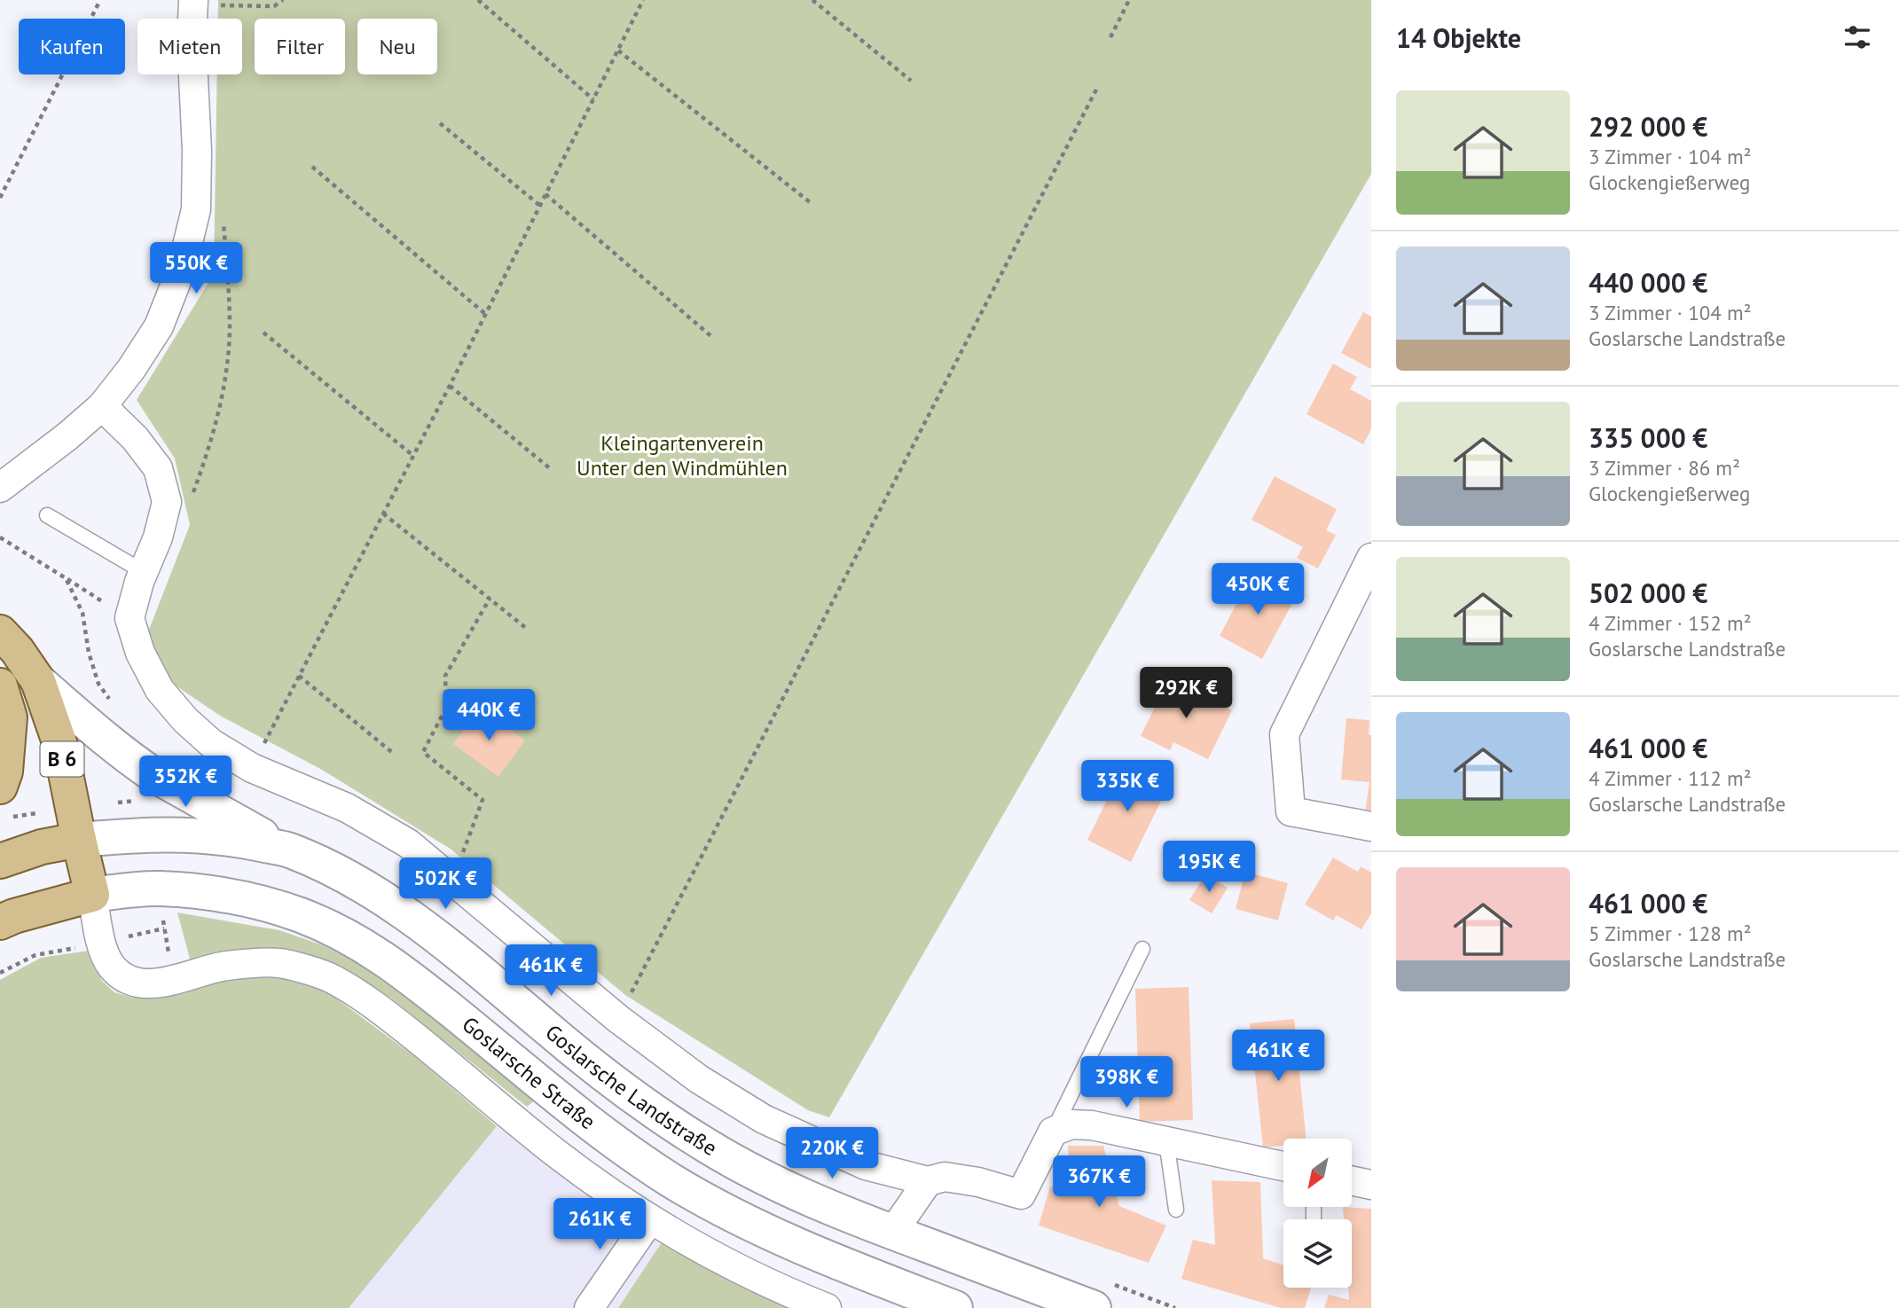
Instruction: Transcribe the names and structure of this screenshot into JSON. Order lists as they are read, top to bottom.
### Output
{
  "streets": {
    "main road": ["B 6", "Goslarsche Straße", "Goslarsche Landstraße"]
  },
  "crossings": [
    ["B 6", "Goslarsche Straße"],
    ["B 6", "Goslarsche Landstraße"]
  ],
  "parks": ["Kleingartenverein Unter den Windmühlen"],
  "north": "bottom left",
  "page": {
    "heading": "14 Objekte",
    "chip": [
      "Kaufen",
      "Mieten",
      "Filter",
      "Neu"
    ],
    "list": [
      {
        "name": "292 000 €",
        "note": "3 Zimmer · 104 m² · Glockengießerweg"
      },
      {
        "name": "440 000 €",
        "note": "3 Zimmer · 104 m² · Goslarsche Landstraße"
      },
      {
        "name": "335 000 €",
        "note": "3 Zimmer · 86 m² · Glockengießerweg"
      },
      {
        "name": "502 000 €",
        "note": "4 Zimmer · 152 m² · Goslarsche Landstraße"
      },
      {
        "name": "461 000 €",
        "note": "4 Zimmer · 112 m² · Goslarsche Landstraße"
      },
      {
        "name": "461 000 €",
        "note": "5 Zimmer · 128 m² · Goslarsche Landstraße"
      }
    ],
    "price": [
      "550K €",
      "450K €",
      "292K €",
      "440K €",
      "352K €",
      "335K €",
      "195K €",
      "502K €",
      "461K €",
      "461K €",
      "398K €",
      "220K €",
      "367K €",
      "261K €"
    ]
  }
}
